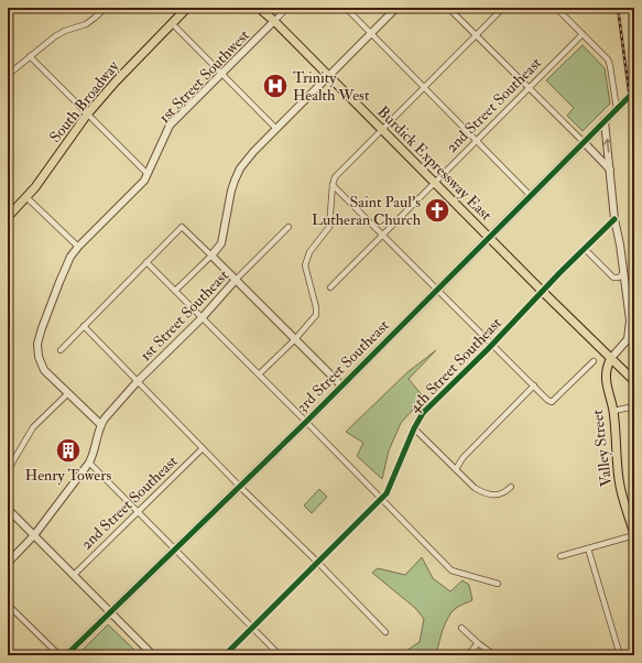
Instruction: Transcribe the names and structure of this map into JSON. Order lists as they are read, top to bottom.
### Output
{
  "streets": {
    "main road": ["South Broadway", "Burdick Expressway East", "Valley Street"],
    "street": [
      "1st Street Southwest",
      "2nd Street Southeast",
      "1st Street Southeast",
      "4th Street Southeast",
      "3rd Street Southeast"
    ]
  },
  "crossings": [
    ["1st Street Southwest", "Burdick Expressway East"],
    ["1st Street Southwest", "1st Street Southeast"],
    ["2nd Street Southeast", "Burdick Expressway East"],
    ["Burdick Expressway East", "4th Street Southeast"],
    ["Burdick Expressway East", "3rd Street Southeast"],
    ["Burdick Expressway East", "Valley Street"]
  ],
  "places": {
    "hospital": ["Trinity Health West"],
    "church": ["Saint Paul’s Lutheran Church"],
    "building": ["Henry Towers"]
  }
}
